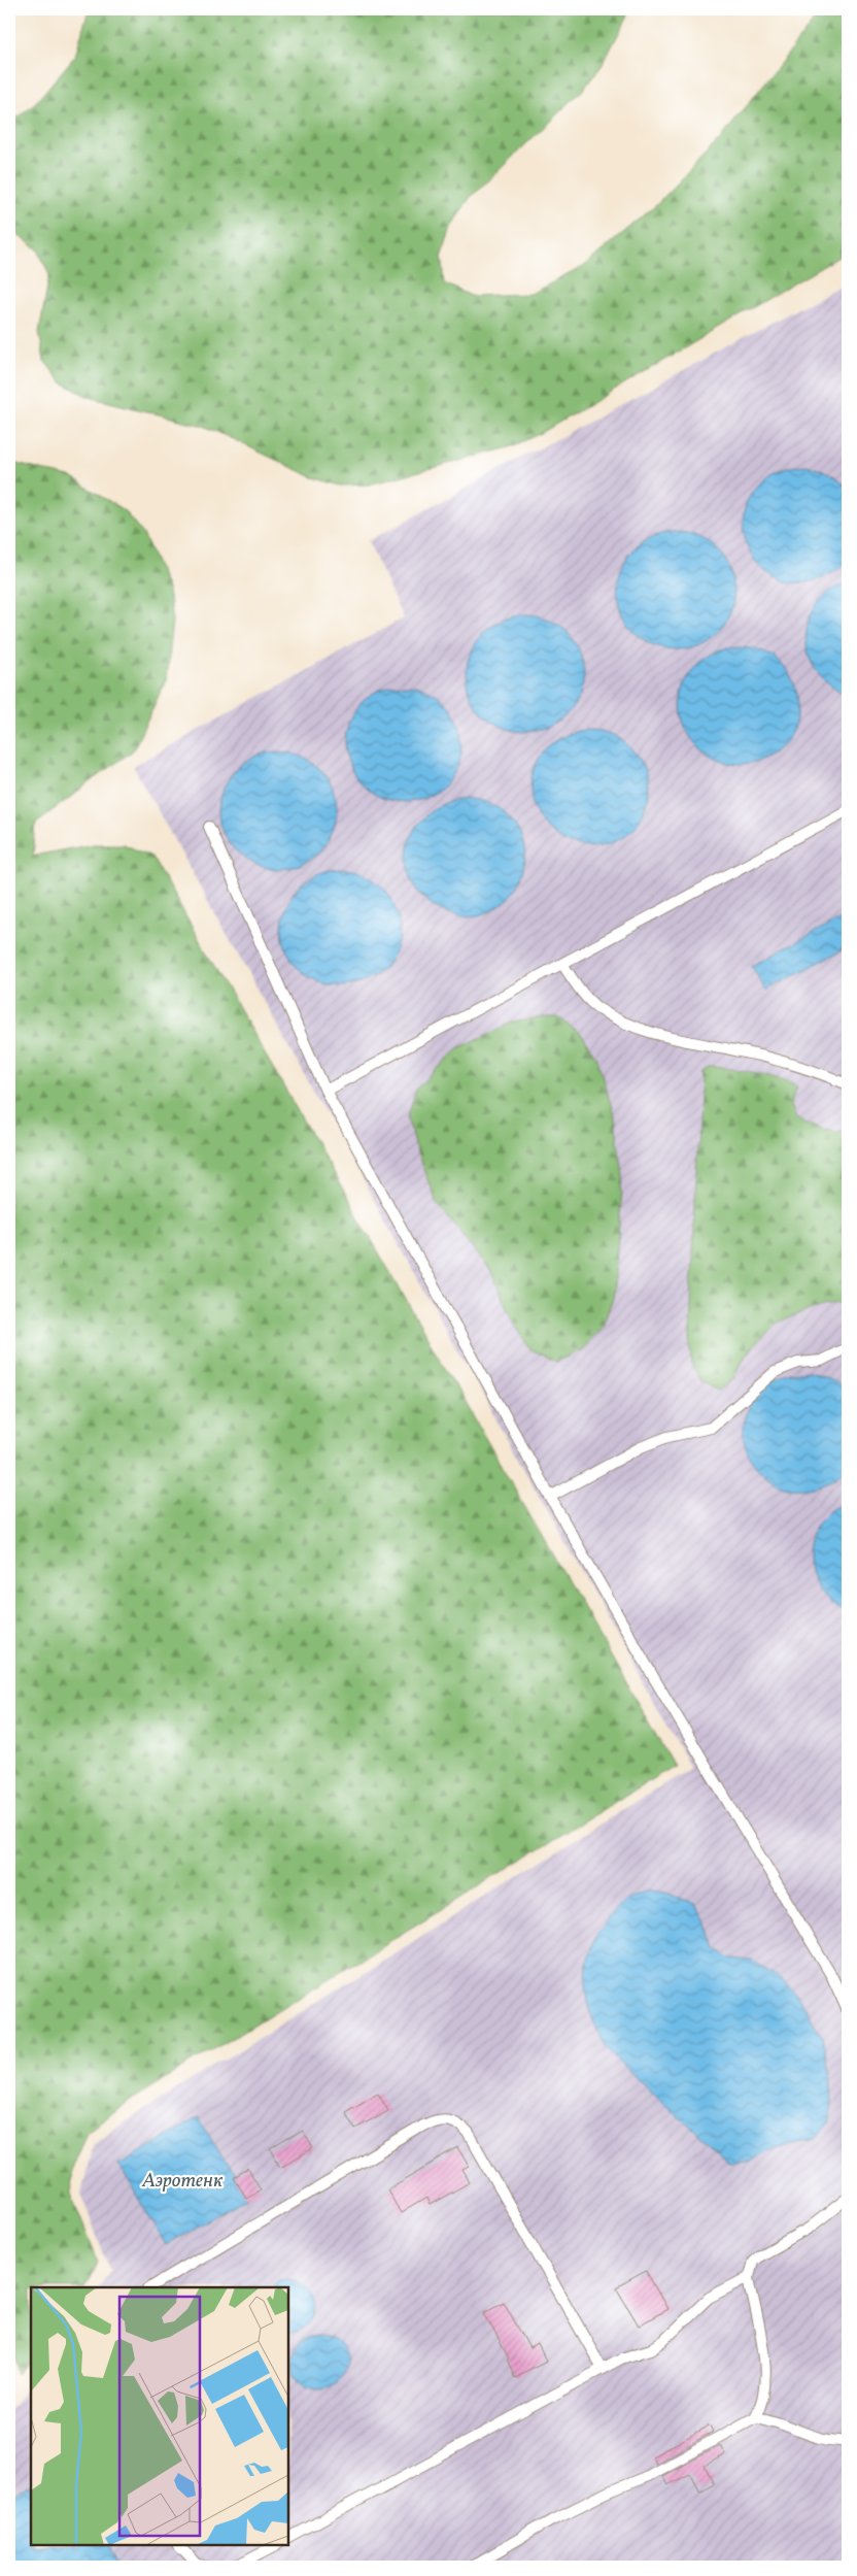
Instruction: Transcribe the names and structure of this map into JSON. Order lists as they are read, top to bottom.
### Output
{
  "water": ["Аэротенк"]
}
